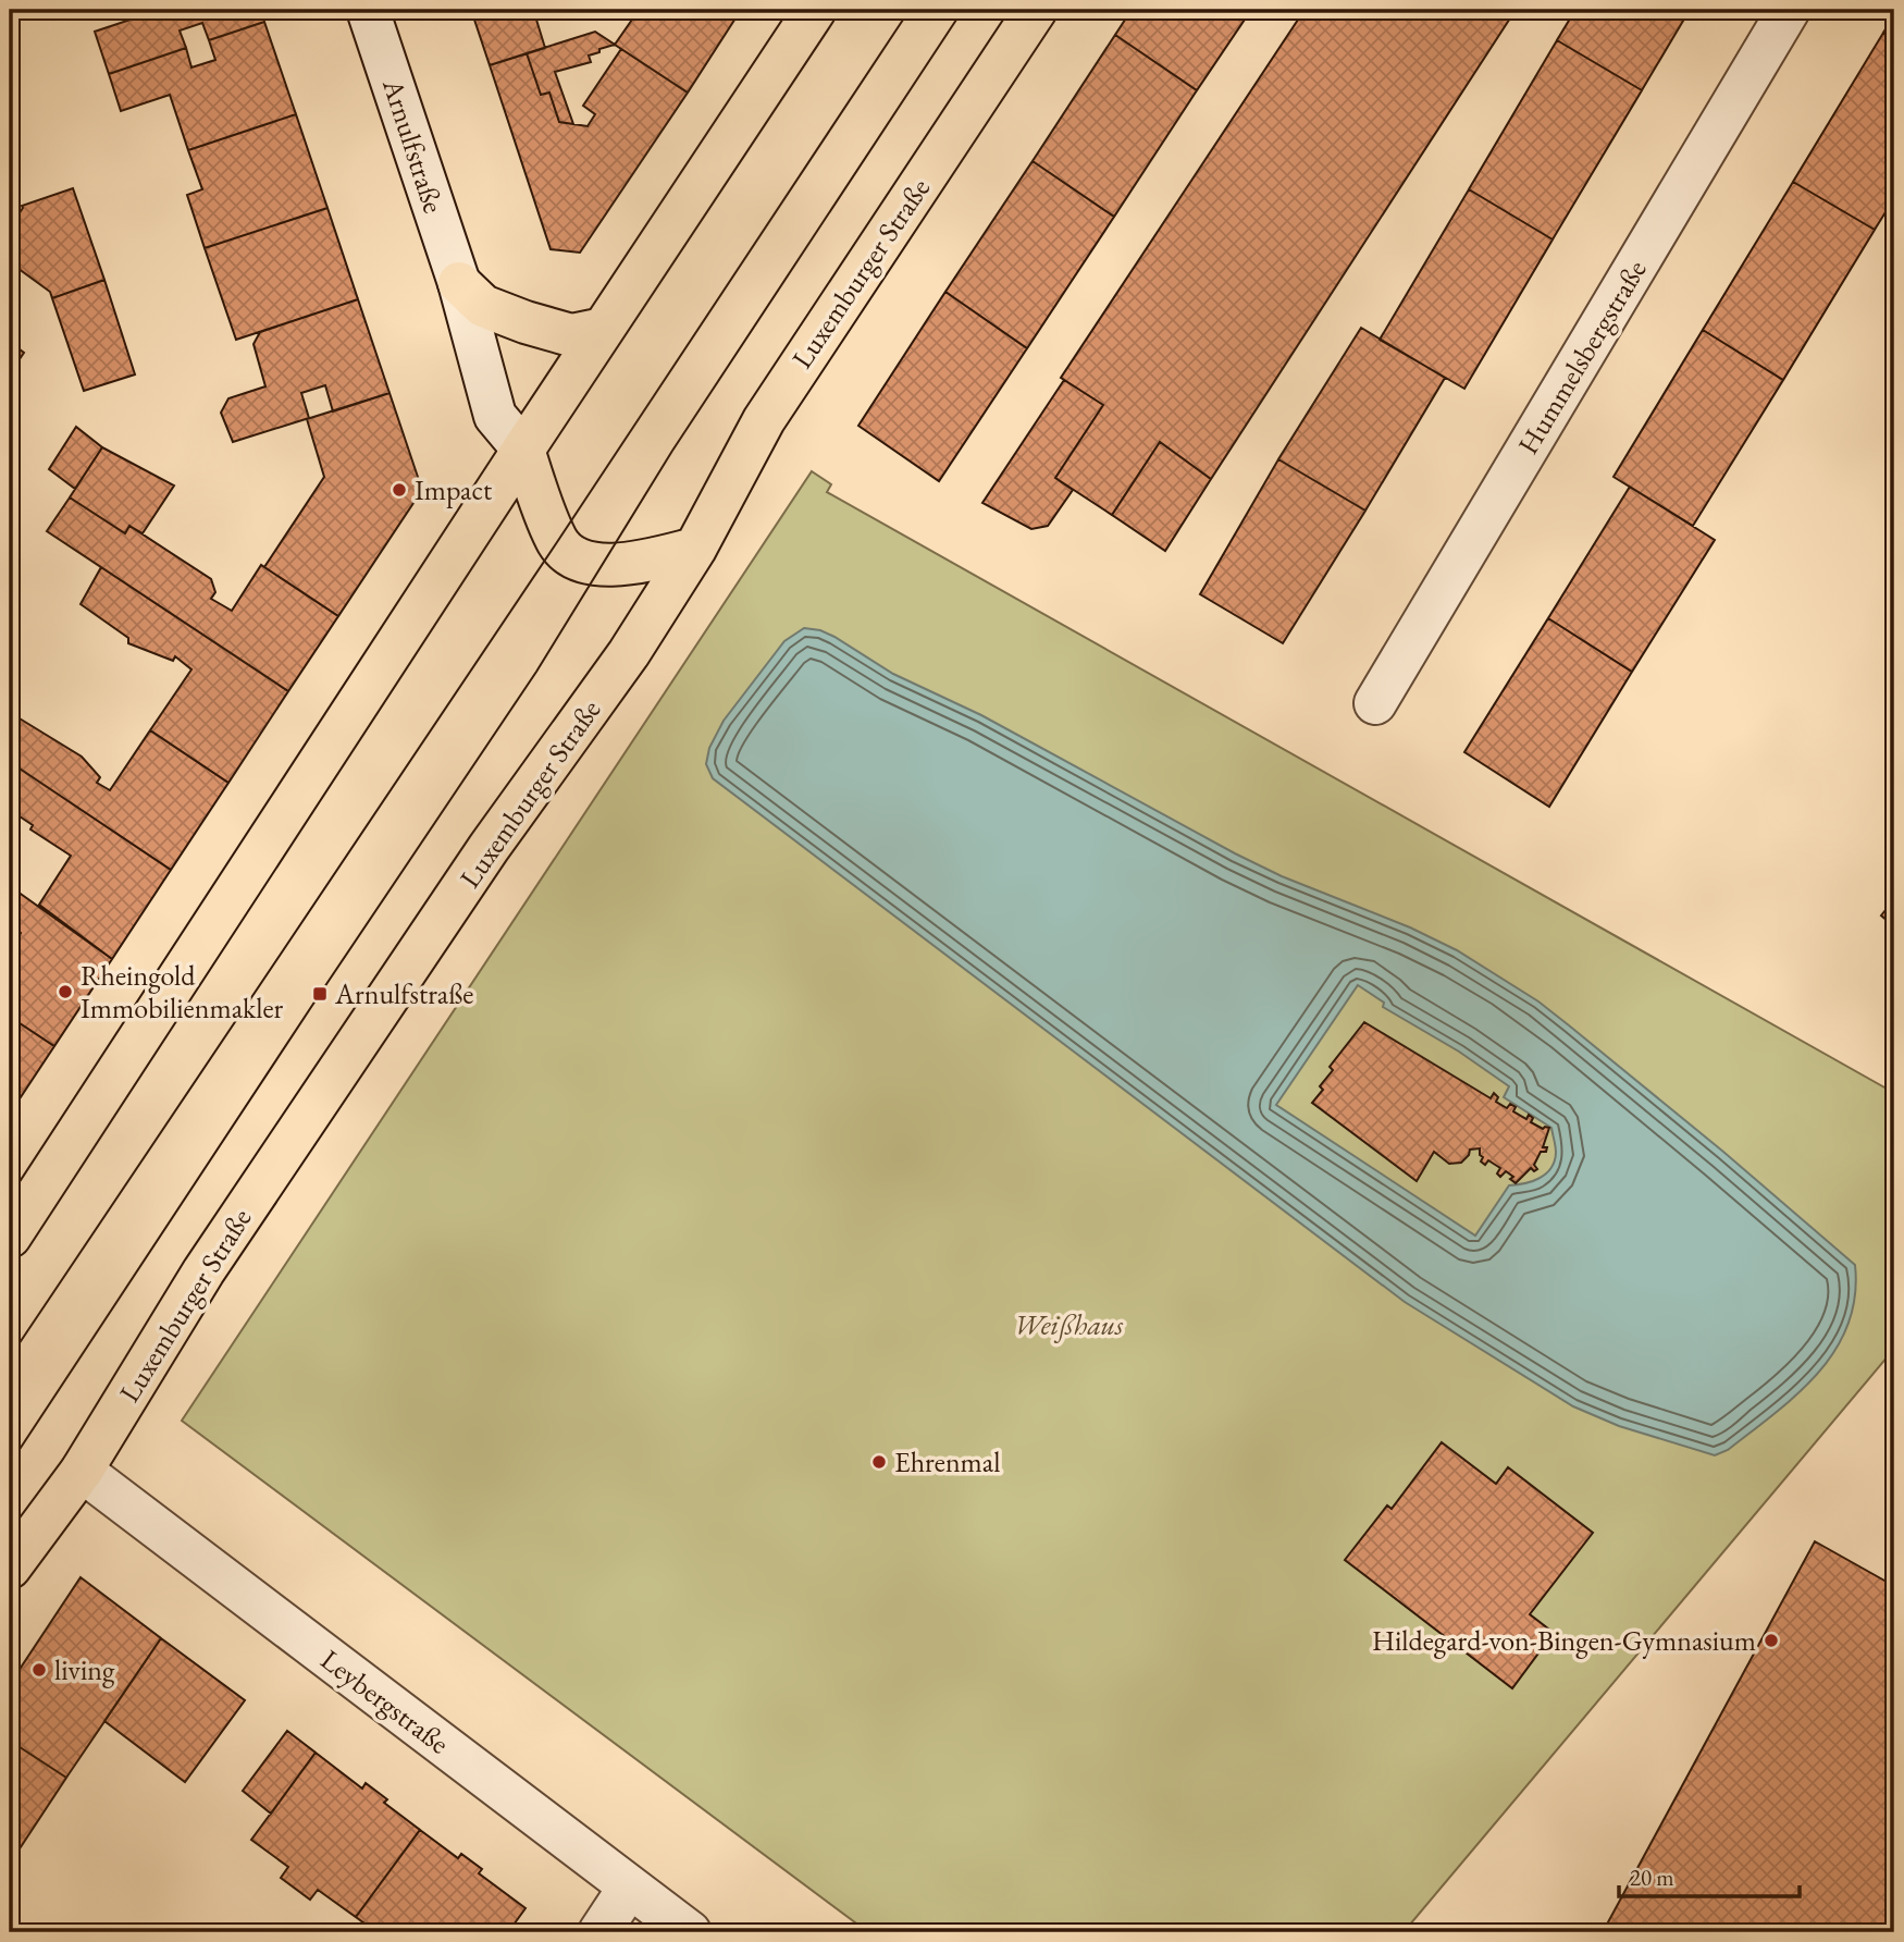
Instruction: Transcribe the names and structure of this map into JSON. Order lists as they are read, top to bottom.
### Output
{
  "streets": {
    "main road": ["Luxemburger Straße"],
    "street": ["Arnulfstraße", "Hummelsbergstraße", "Leybergstraße"]
  },
  "crossings": [
    ["Luxemburger Straße", "Leybergstraße"]
  ],
  "parks": ["Weißhaus"],
  "places": {
    "other": [
      "Impact",
      "Rheingold Immobilienmakler",
      "Ehrenmal",
      "Hildegard-von-Bingen-Gymnasium",
      "living"
    ],
    "transit": ["Arnulfstraße"]
  },
  "scale_bar": "20 m"
}
